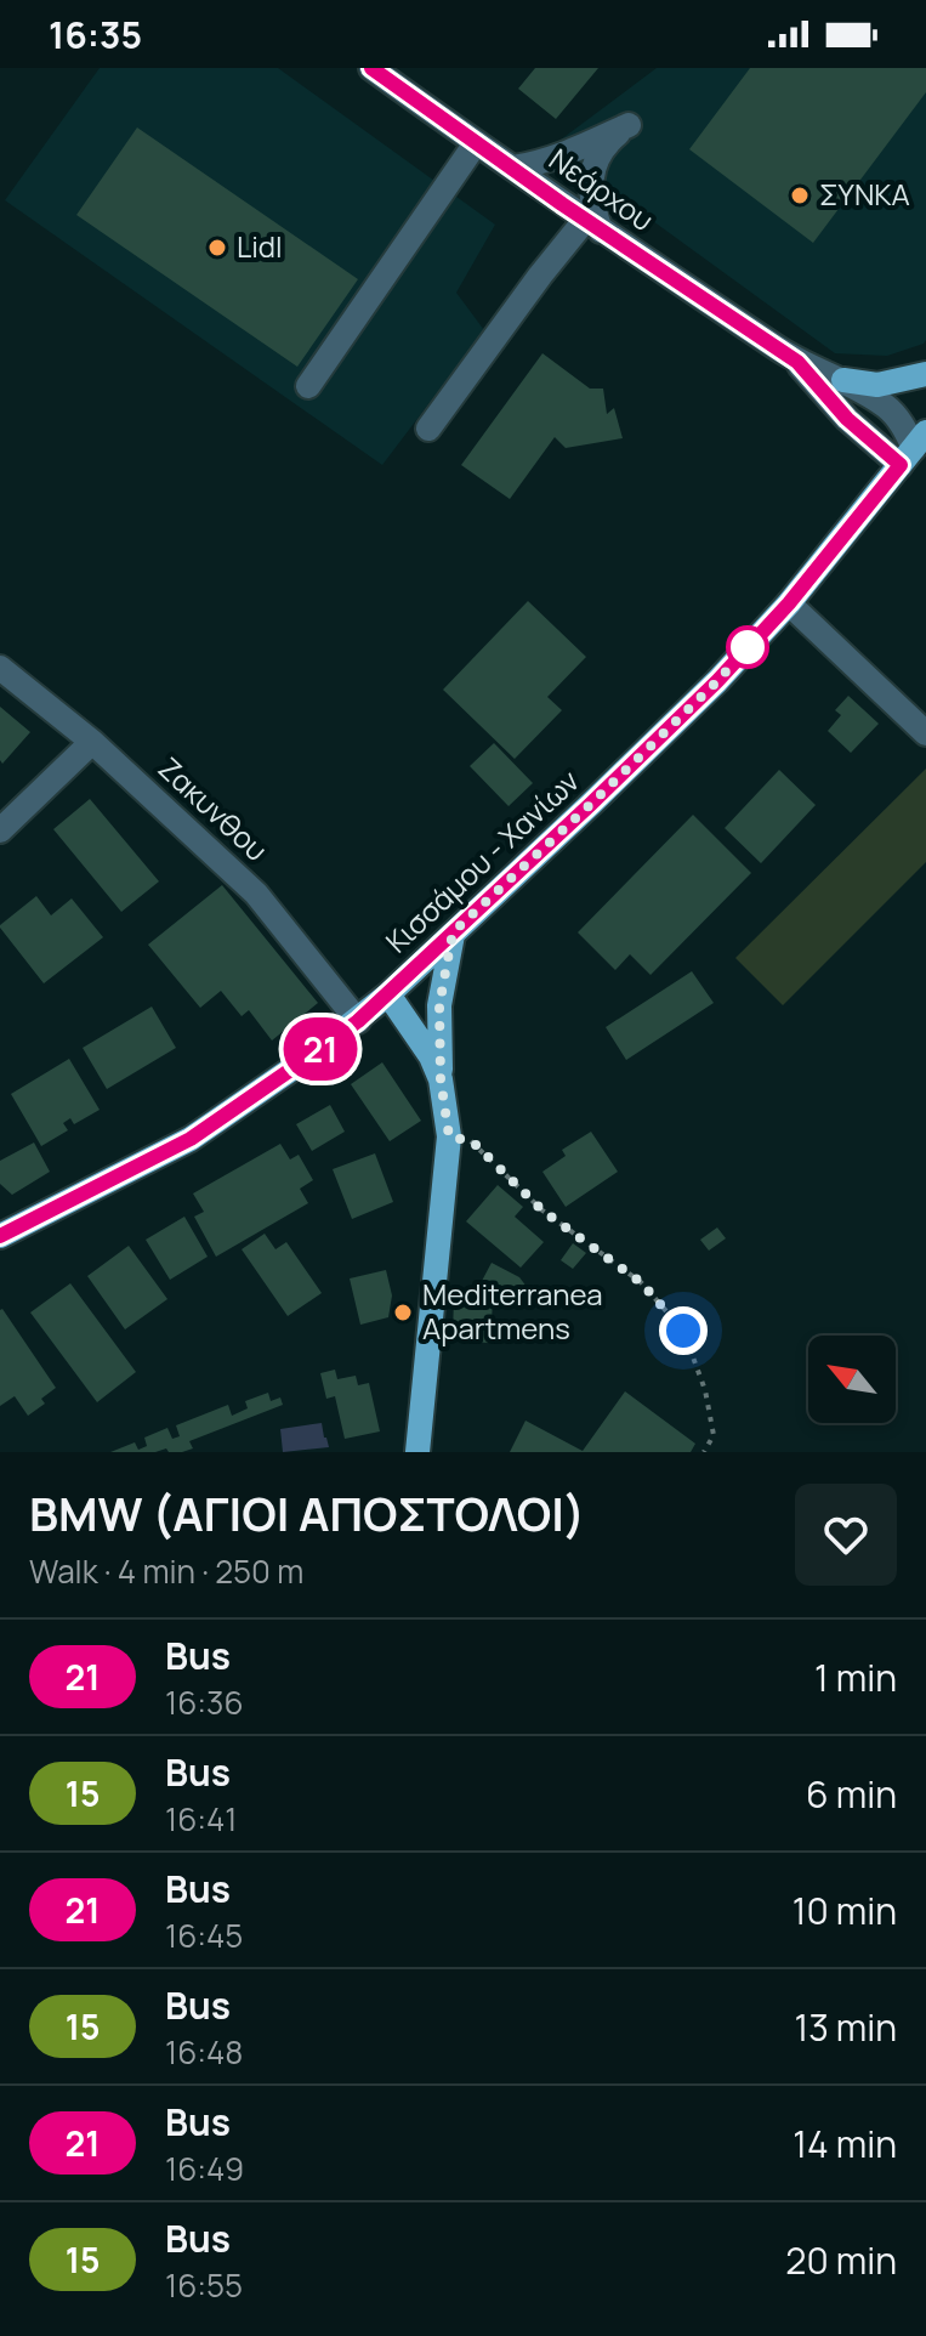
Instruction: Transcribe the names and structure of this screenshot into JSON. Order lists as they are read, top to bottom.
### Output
{
  "streets": {
    "main road": ["Κισσάμου - Χανίων"],
    "street": ["Νεάρχου", "Ζακυνθου"]
  },
  "crossings": [
    ["Ζακυνθου", "Κισσάμου - Χανίων"]
  ],
  "places": ["ΣΥΝΚΑ", "Lidl", "Mediterranea Apartmens"],
  "lines": ["bus line 21"],
  "north": "top left",
  "page": {
    "status": "16:35",
    "on_map": "21",
    "heading": ["BMW (ΑΓΙΟΙ ΑΠΟΣΤΟΛΟΙ)", "Walk · 4 min · 250 m"],
    "list": [
      {
        "mark": "21",
        "name": "Bus",
        "note": "16:36",
        "value": "1 min"
      },
      {
        "mark": "15",
        "name": "Bus",
        "note": "16:41",
        "value": "6 min"
      },
      {
        "mark": "21",
        "name": "Bus",
        "note": "16:45",
        "value": "10 min"
      },
      {
        "mark": "15",
        "name": "Bus",
        "note": "16:48",
        "value": "13 min"
      },
      {
        "mark": "21",
        "name": "Bus",
        "note": "16:49",
        "value": "14 min"
      },
      {
        "mark": "15",
        "name": "Bus",
        "note": "16:55",
        "value": "20 min"
      }
    ]
  }
}
